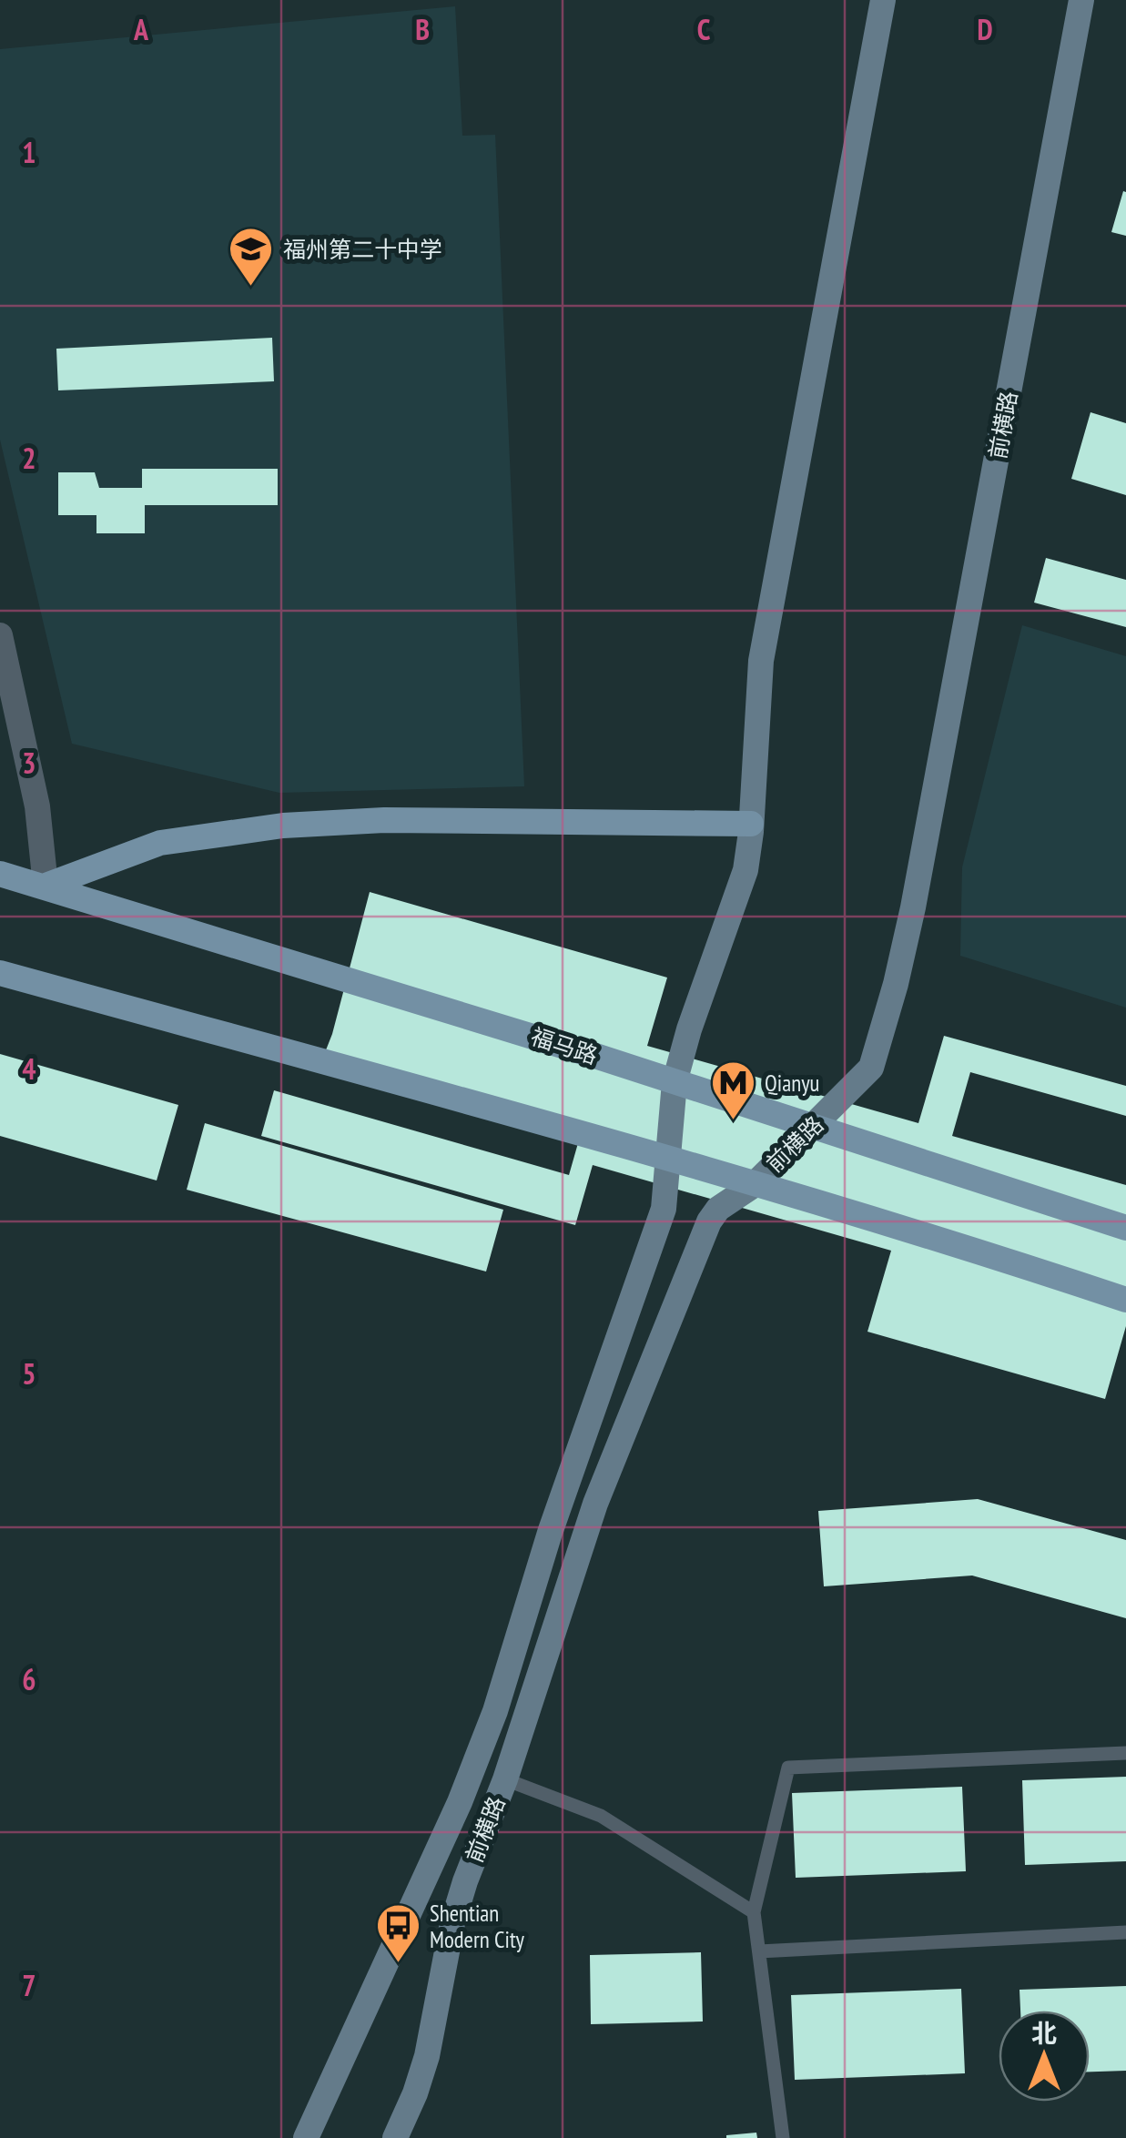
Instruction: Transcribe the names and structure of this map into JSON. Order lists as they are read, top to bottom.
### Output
{
  "streets": {
    "main road": ["前横路", "福马路"]
  },
  "crossings": [
    ["前横路", "福马路"]
  ],
  "places": {
    "school or university": ["福州第二十中学"],
    "metro station": ["Qianyu"],
    "bus stop": ["Shentian Modern City"]
  },
  "north": "top",
  "grid": {
    "columns": [
      "A",
      "B",
      "C",
      "D"
    ],
    "rows": [
      "1",
      "2",
      "3",
      "4",
      "5",
      "6",
      "7"
    ]
  }
}
